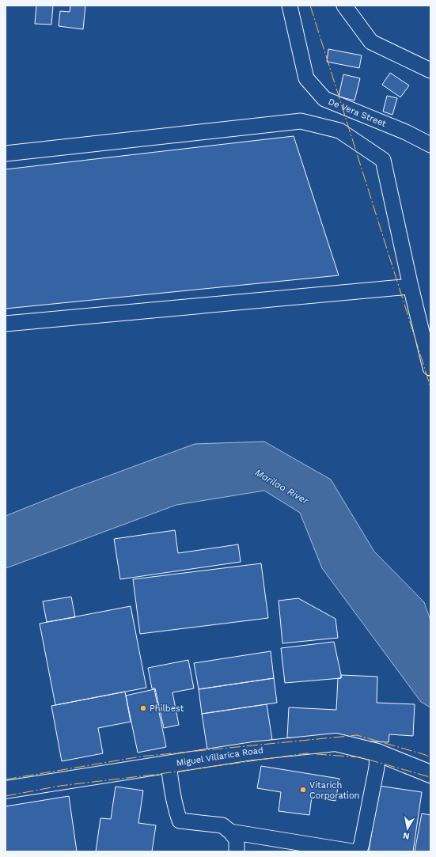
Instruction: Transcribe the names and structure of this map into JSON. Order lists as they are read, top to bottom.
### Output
{
  "streets": {
    "main road": ["Miguel Villarica Road"],
    "street": ["De Vera Street"]
  },
  "water": ["Marilao River"],
  "places": ["Philbest", "Vitarich Corporation"],
  "north": "bottom"
}
